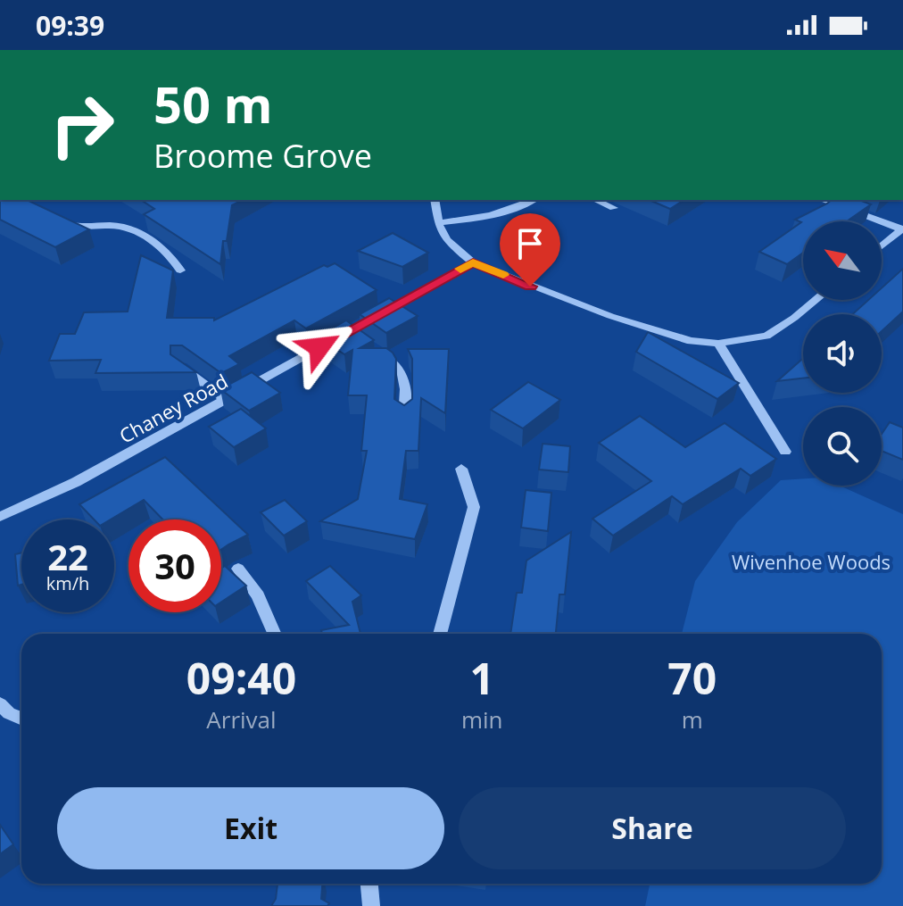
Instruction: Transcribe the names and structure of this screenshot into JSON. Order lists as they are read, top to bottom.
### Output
{
  "streets": {
    "street": ["Chaney Road"]
  },
  "parks": ["Wivenhoe Woods"],
  "north": "top left",
  "page": {
    "status": "09:39",
    "turn": ["50 m", "Broome Grove"],
    "speed": "22 km/h",
    "limit": "30",
    "eta": [
      "09:40",
      "Arrival",
      "1",
      "min",
      "70",
      "m"
    ],
    "buttons": ["Exit", "Share"]
  }
}
